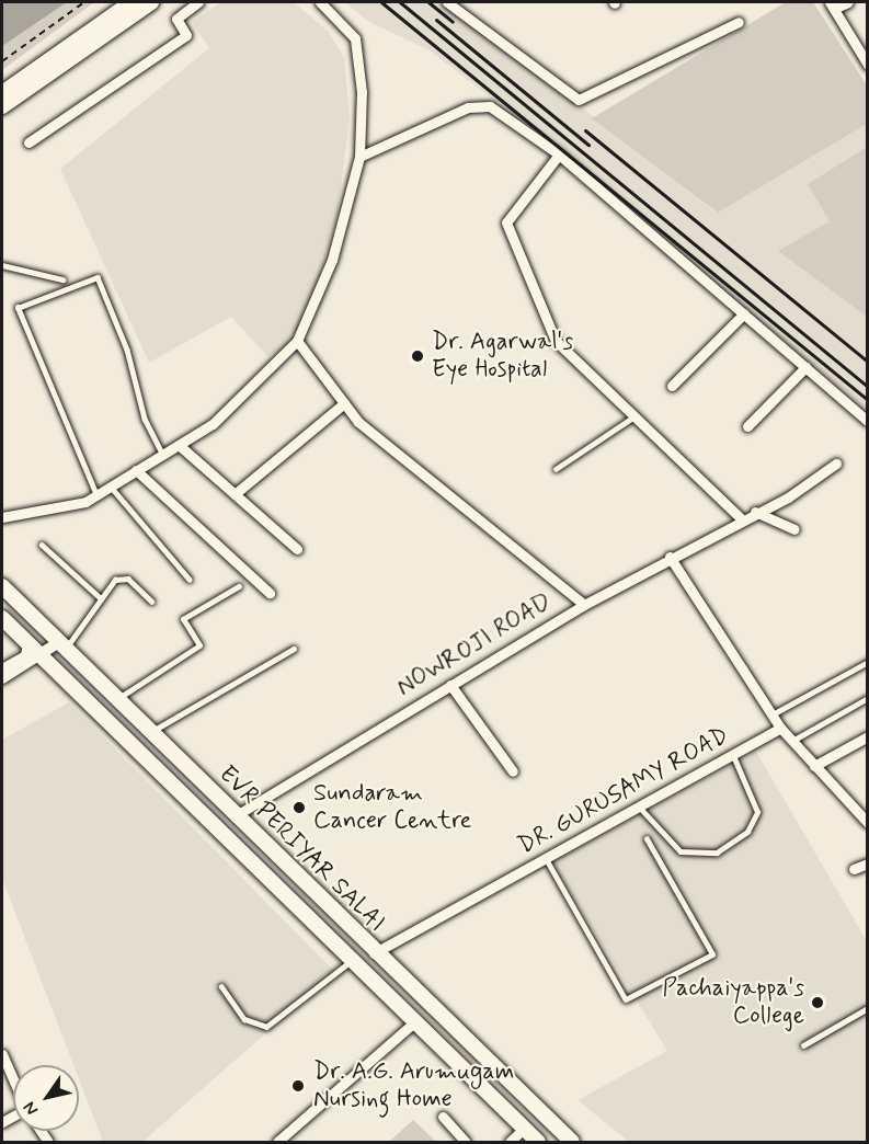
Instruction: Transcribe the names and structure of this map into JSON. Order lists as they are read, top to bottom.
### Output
{
  "streets": {
    "main road": ["EVR PERIYAR SALAI"],
    "street": ["NOWROJI ROAD", "DR. GURUSAMY ROAD"]
  },
  "crossings": [
    ["NOWROJI ROAD", "EVR PERIYAR SALAI"],
    ["DR. GURUSAMY ROAD", "EVR PERIYAR SALAI"]
  ],
  "places": [
    "Dr. Agarwal's Eye Hospital",
    "Sundaram Cancer Centre",
    "Pachaiyappa's College",
    "Dr. A.G. Arumugam Nursing Home"
  ],
  "north": "bottom left"
}
